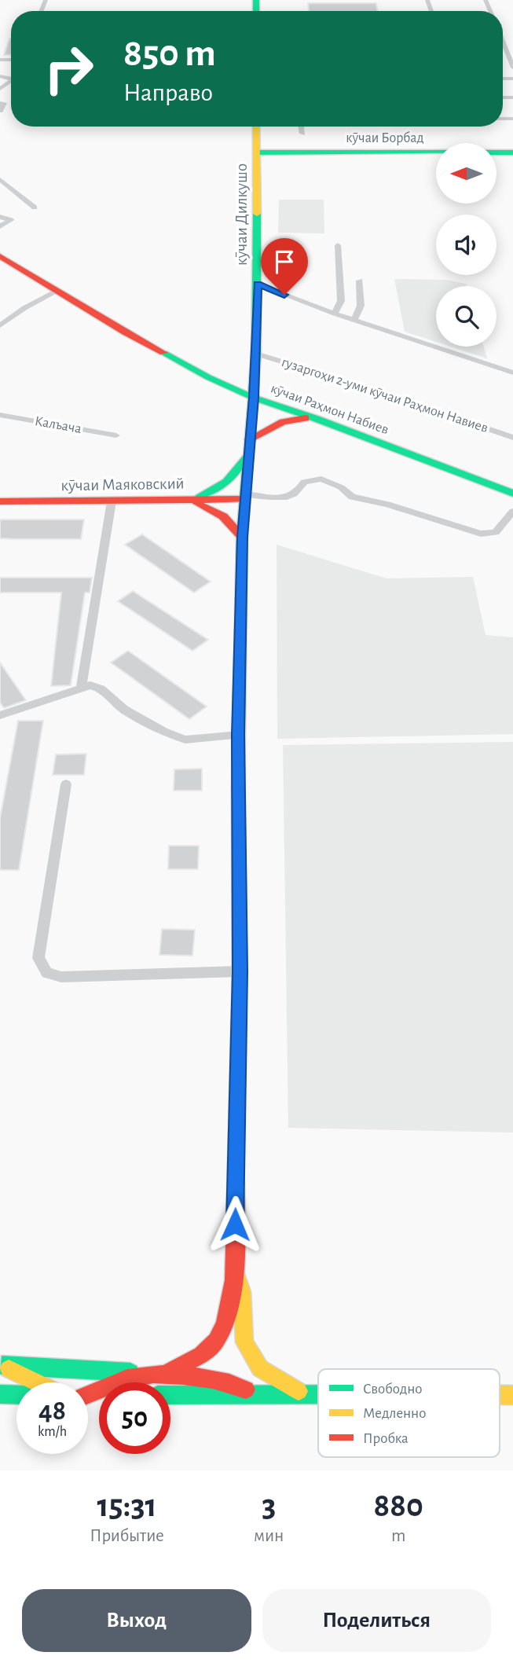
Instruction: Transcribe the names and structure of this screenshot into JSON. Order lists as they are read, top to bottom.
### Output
{
  "streets": {
    "main road": [
      "кӯчаи Борбад",
      "кӯчаи Дилкушо",
      "кӯчаи Раҳмон Набиев",
      "кӯчаи Маяковский"
    ],
    "street": ["гузаргоҳи 2-уми кӯчаи Раҳмон Навиев", "Калъача"]
  },
  "crossings": [
    ["кӯчаи Борбад", "кӯчаи Дилкушо"],
    ["кӯчаи Дилкушо", "гузаргоҳи 2-уми кӯчаи Раҳмон Навиев"],
    ["кӯчаи Дилкушо", "кӯчаи Раҳмон Набиев"],
    ["кӯчаи Дилкушо", "кӯчаи Маяковский"]
  ],
  "legend": ["Свободно", "Медленно", "Пробка"],
  "north": "left",
  "page": {
    "turn": ["850 m", "Направо"],
    "speed": "48 km/h",
    "limit": "50",
    "eta": [
      "15:31",
      "Прибытие",
      "3",
      "мин",
      "880",
      "m"
    ],
    "buttons": ["Выход", "Поделиться"]
  }
}
